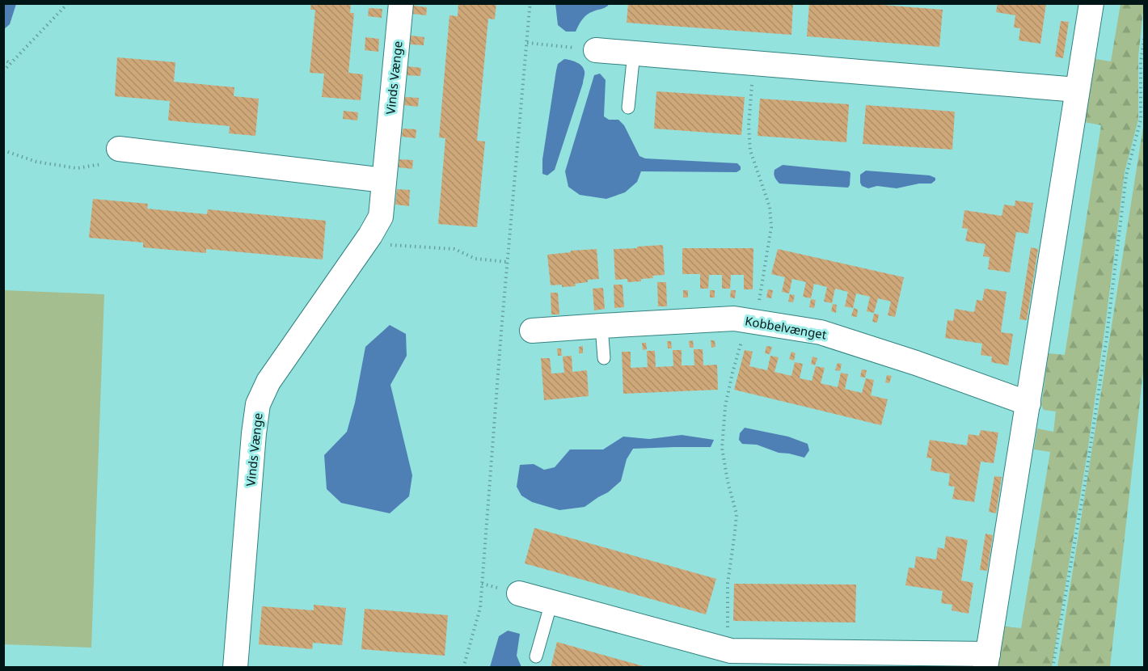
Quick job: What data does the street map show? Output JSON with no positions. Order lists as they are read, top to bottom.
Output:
{
  "streets": {
    "street": ["Vinds Vænge", "Kobbelvænget"]
  }
}
